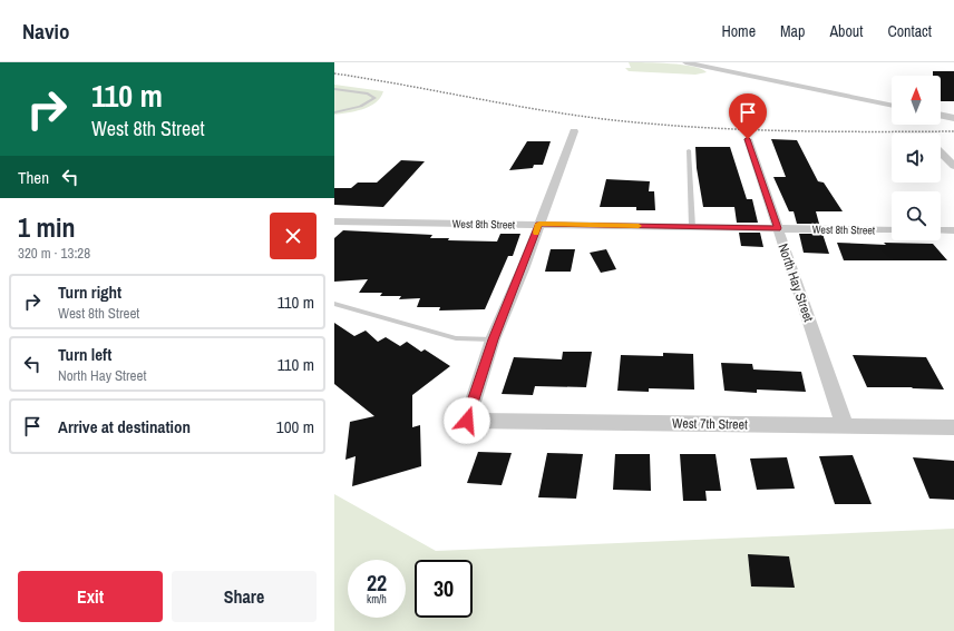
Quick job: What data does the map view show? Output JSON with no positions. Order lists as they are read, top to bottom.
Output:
{
  "streets": {
    "street": ["West 8th Street", "North Hay Street", "West 7th Street"]
  },
  "crossings": [
    ["West 8th Street", "North Hay Street"],
    ["North Hay Street", "West 7th Street"]
  ],
  "north": "top",
  "page": {
    "header": "Navio",
    "nav": [
      "Home",
      "Map",
      "About",
      "Contact"
    ],
    "turn": ["110 m", "West 8th Street"],
    "then": "Then",
    "heading": ["1 min", "320 m · 13:28"],
    "list": [
      {
        "name": "Turn right",
        "note": "West 8th Street",
        "value": "110 m"
      },
      {
        "name": "Turn left",
        "note": "North Hay Street",
        "value": "110 m"
      },
      {
        "name": "Arrive at destination",
        "value": "100 m"
      }
    ],
    "speed": "22 km/h",
    "limit": "30",
    "buttons": ["Exit", "Share"]
  }
}
